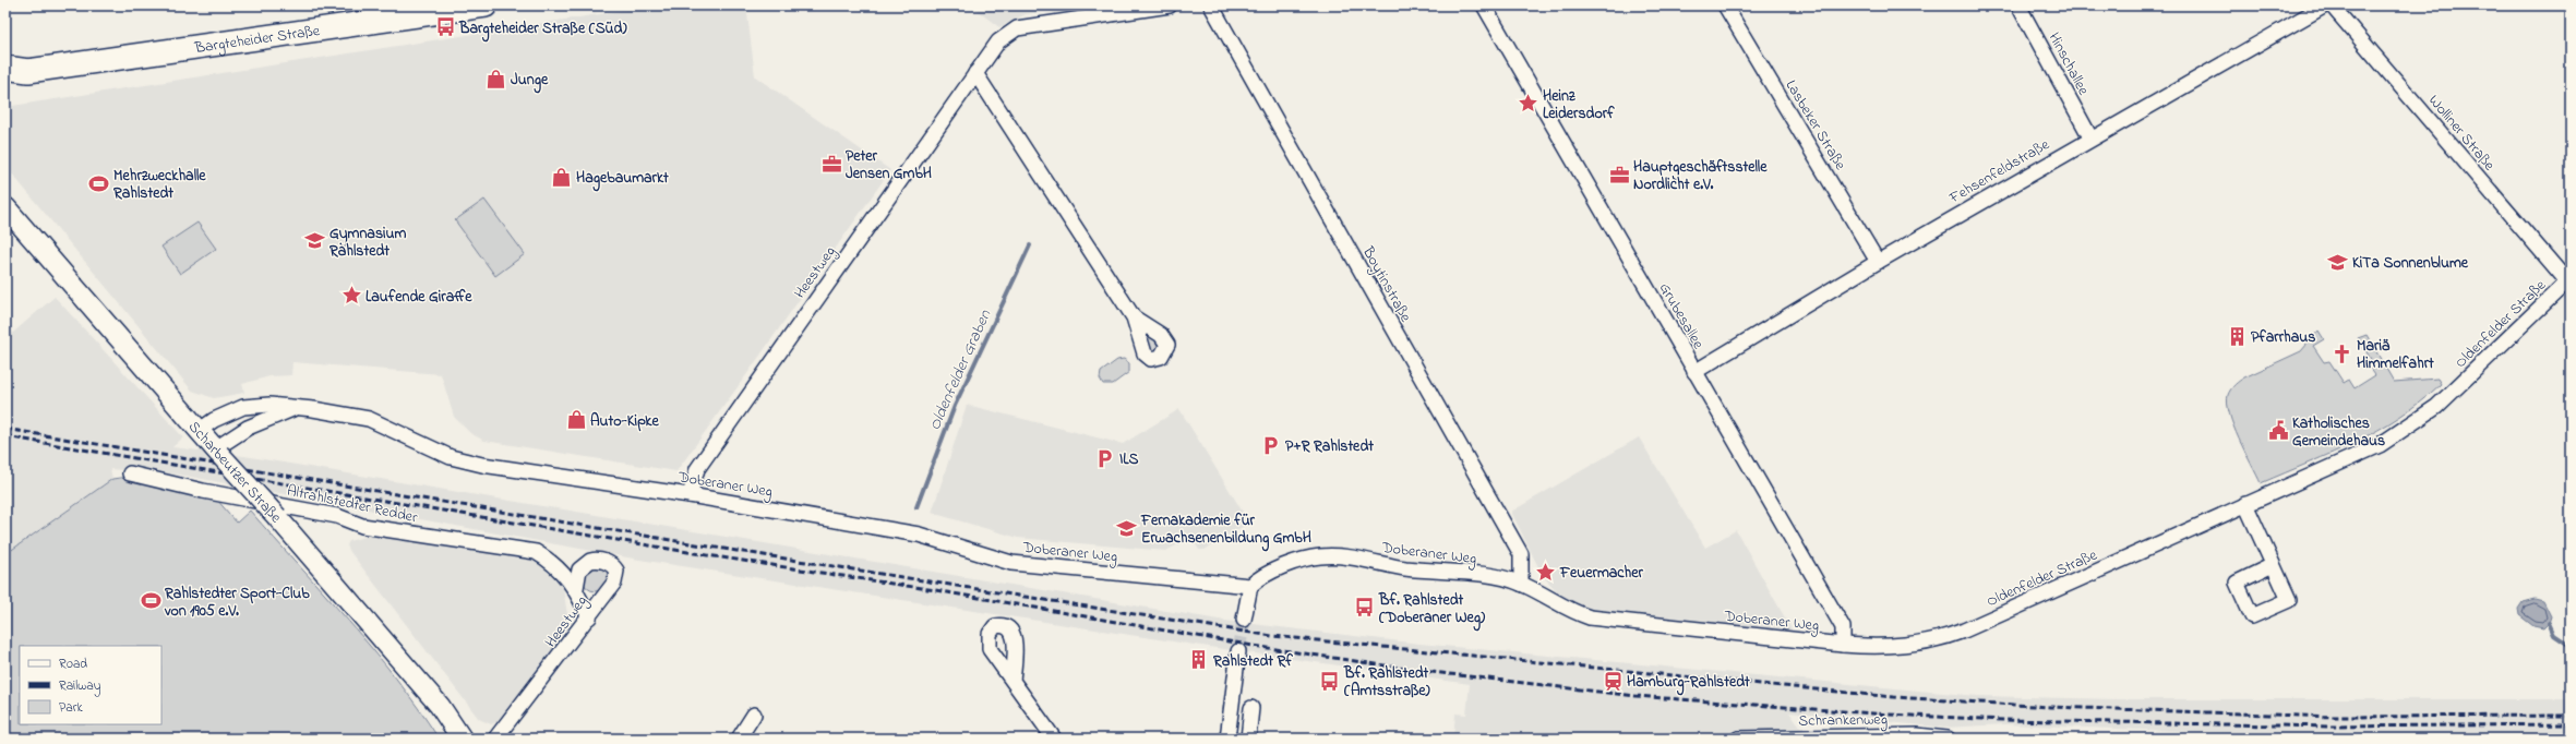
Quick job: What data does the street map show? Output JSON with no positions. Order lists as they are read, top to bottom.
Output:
{
  "streets": {
    "main road": ["Bargteheider Straße", "Scharbeutzer Straße"],
    "street": [
      "Hinschallee",
      "Lasbeker Straße",
      "Wolliner Straße",
      "Fehsenfeldstraße",
      "Heestweg",
      "Boytinstraße",
      "Grubesallee",
      "Oldenfelder Straße",
      "Doberaner Weg",
      "Altrahlstedter Redder",
      "Schrankenweg"
    ]
  },
  "crossings": [
    ["Hinschallee", "Fehsenfeldstraße"],
    ["Lasbeker Straße", "Fehsenfeldstraße"],
    ["Wolliner Straße", "Oldenfelder Straße"],
    ["Fehsenfeldstraße", "Grubesallee"],
    ["Heestweg", "Doberaner Weg"],
    ["Heestweg", "Altrahlstedter Redder"],
    ["Boytinstraße", "Doberaner Weg"],
    ["Grubesallee", "Oldenfelder Straße"],
    ["Grubesallee", "Doberaner Weg"],
    ["Oldenfelder Straße", "Doberaner Weg"],
    ["Scharbeutzer Straße", "Doberaner Weg"]
  ],
  "water": ["Oldenfelder Graben"],
  "places": {
    "bus stop": ["Bargteheider Straße (Süd)", "Bf. Rahlstedt (Doberaner Weg)", "Bf. Rahlstedt (Amtsstraße)"],
    "shop": ["Junge", "Hagebaumarkt", "Auto-Kipke"],
    "place": ["Heinz Leidersdorf", "Laufende Giraffe", "Feuermacher"],
    "office": ["Peter Jensen GmbH", "Hauptgeschäftsstelle Nordlicht e.V."],
    "sports": ["Mehrzweckhalle Rahlstedt", "Rahlstedter Sport-Club von 1905 e.V."],
    "school or university": ["Gymnasium Rahlstedt", "KiTa Sonnenblume", "Fernakademie für Erwachsenenbildung GmbH"],
    "building": ["Pfarrhaus", "Rahlstedt Rf"],
    "church": ["Mariä Himmelfahrt"],
    "public building": ["Katholisches Gemeindehaus"],
    "parking": ["P+R Rahlstedt", "ILS"],
    "station": ["Hamburg-Rahlstedt"]
  },
  "legend": ["Road", "Railway", "Park"]
}
